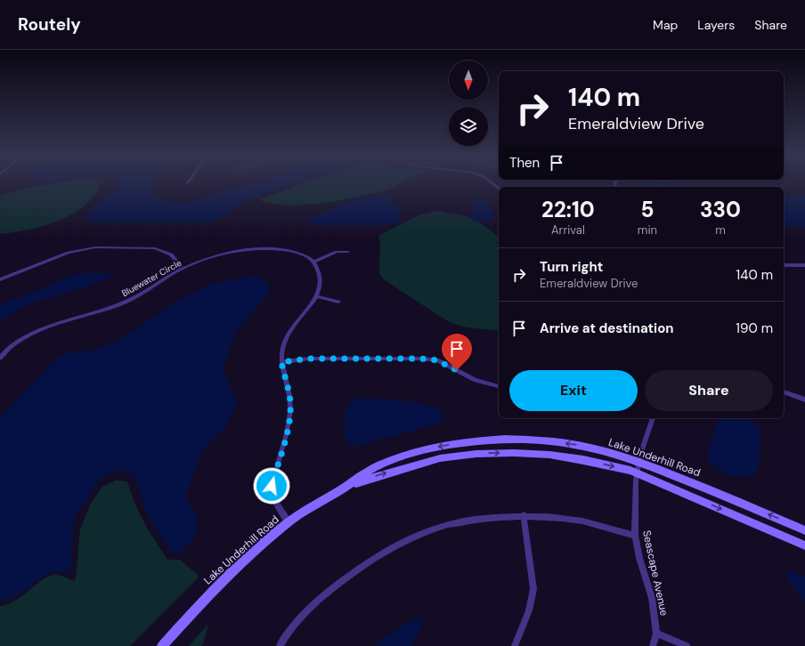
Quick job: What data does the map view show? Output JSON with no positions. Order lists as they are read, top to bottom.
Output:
{
  "streets": {
    "street": ["Bluewater Circle", "Lake Underhill Road", "Seascape Avenue"]
  },
  "crossings": [
    ["Lake Underhill Road", "Seascape Avenue"]
  ],
  "north": "bottom",
  "page": {
    "header": "Routely",
    "nav": ["Map", "Layers", "Share"],
    "turn": ["140 m", "Emeraldview Drive"],
    "then": "Then",
    "eta": [
      "22:10",
      "Arrival",
      "5",
      "min",
      "330",
      "m"
    ],
    "list": [
      {
        "name": "Turn right",
        "note": "Emeraldview Drive",
        "value": "140 m"
      },
      {
        "name": "Arrive at destination",
        "value": "190 m"
      }
    ],
    "buttons": ["Exit", "Share"]
  }
}
